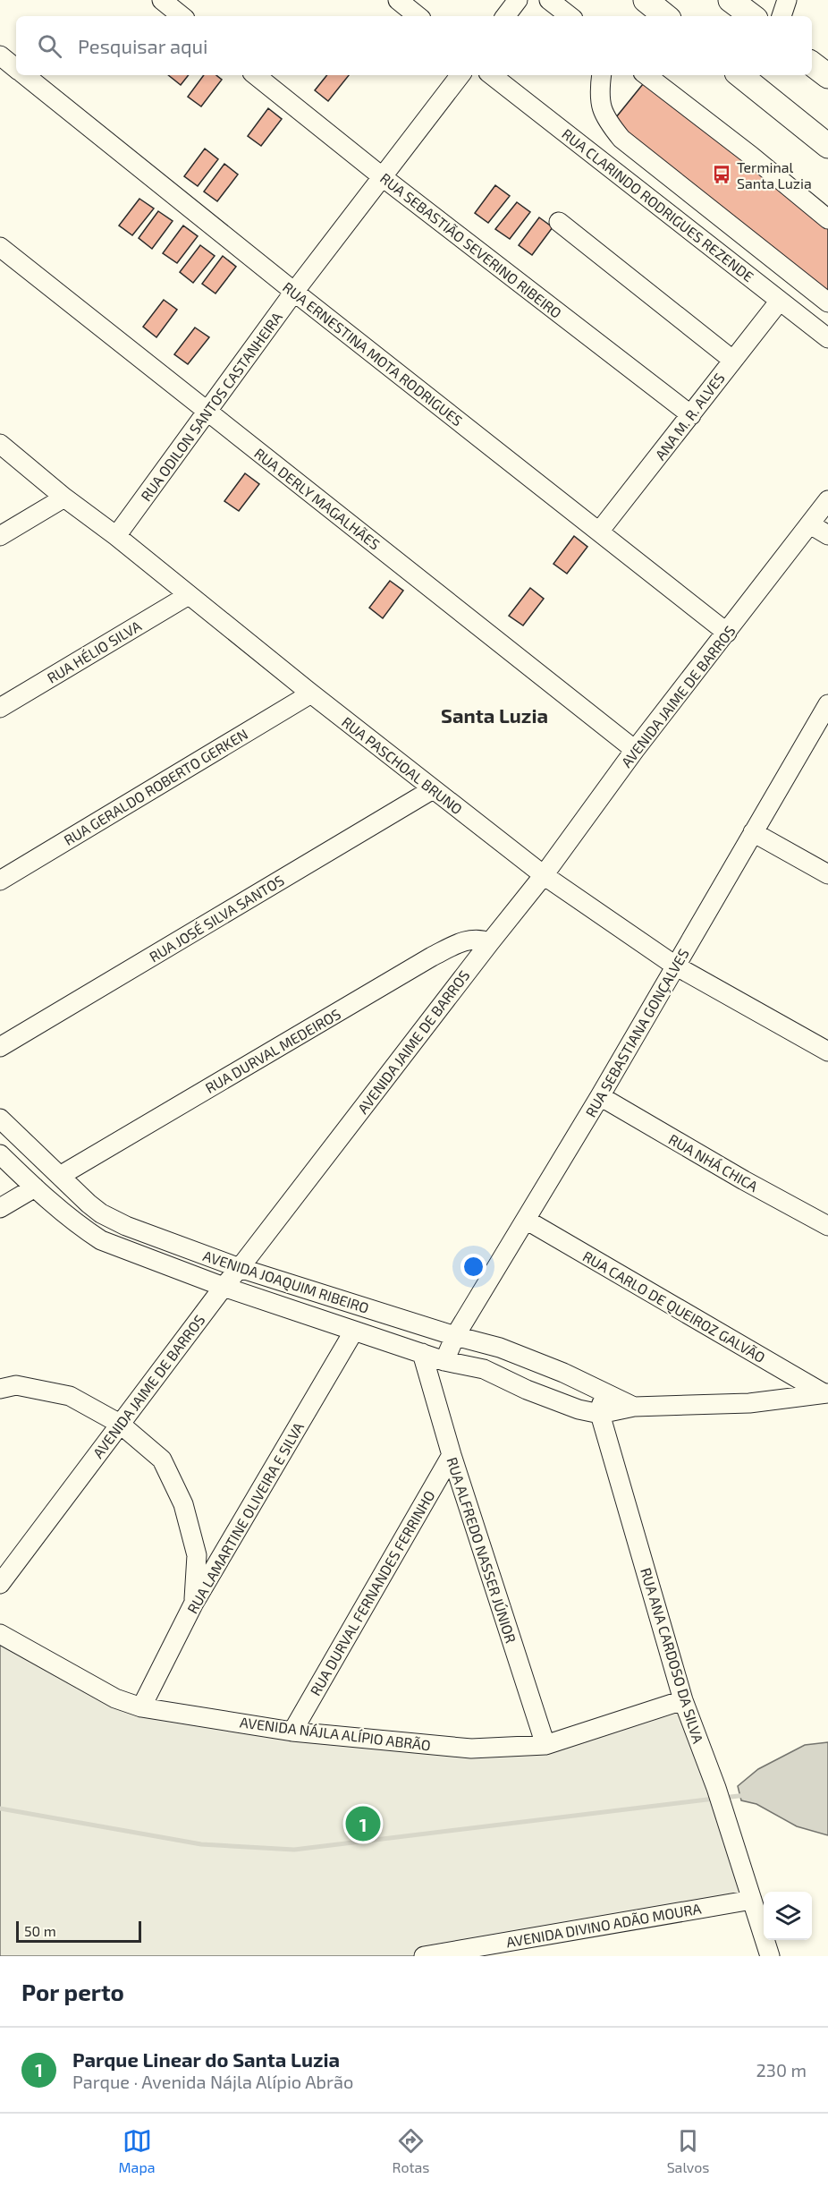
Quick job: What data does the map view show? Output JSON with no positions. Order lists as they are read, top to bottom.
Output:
{
  "streets": {
    "street": [
      "RUA CLARINDO RODRIGUES REZENDE",
      "RUA SEBASTIÃO SEVERINO RIBEIRO",
      "RUA ERNESTINA MOTA RODRIGUES",
      "RUA ODILON SANTOS CASTANHEIRA",
      "ANA M. R. ALVES",
      "RUA DERLY MAGALHÃES",
      "RUA HÉLIO SILVA",
      "AVENIDA JAIME DE BARROS",
      "RUA PASCHOAL BRUNO",
      "RUA GERALDO ROBERTO GERKEN",
      "RUA JOSÉ SILVA SANTOS",
      "RUA SEBASTIANA GONÇALVES",
      "RUA DURVAL MEDEIROS",
      "RUA NHÁ CHICA",
      "AVENIDA JOAQUIM RIBEIRO",
      "RUA CARLO DE QUEIROZ GALVÃO",
      "RUA LAMARTINE OLIVEIRA E SILVA",
      "RUA ALFREDO NASSER JÚNIOR",
      "RUA DURVAL FERNANDES FERRINHO",
      "RUA ANA CARDOSO DA SILVA",
      "AVENIDA NÁJLA ALÍPIO ABRÃO",
      "AVENIDA DIVINO ADÃO MOURA"
    ]
  },
  "crossings": [
    ["RUA CLARINDO RODRIGUES REZENDE", "ANA M. R. ALVES"],
    ["RUA SEBASTIÃO SEVERINO RIBEIRO", "RUA ODILON SANTOS CASTANHEIRA"],
    ["RUA SEBASTIÃO SEVERINO RIBEIRO", "ANA M. R. ALVES"],
    ["RUA ERNESTINA MOTA RODRIGUES", "RUA ODILON SANTOS CASTANHEIRA"],
    ["RUA ERNESTINA MOTA RODRIGUES", "ANA M. R. ALVES"],
    ["RUA ERNESTINA MOTA RODRIGUES", "AVENIDA JAIME DE BARROS"],
    ["RUA ODILON SANTOS CASTANHEIRA", "RUA DERLY MAGALHÃES"],
    ["RUA ODILON SANTOS CASTANHEIRA", "RUA PASCHOAL BRUNO"],
    ["RUA DERLY MAGALHÃES", "AVENIDA JAIME DE BARROS"],
    ["RUA HÉLIO SILVA", "RUA PASCHOAL BRUNO"],
    ["AVENIDA JAIME DE BARROS", "RUA PASCHOAL BRUNO"],
    ["AVENIDA JAIME DE BARROS", "RUA DURVAL MEDEIROS"],
    ["AVENIDA JAIME DE BARROS", "AVENIDA JOAQUIM RIBEIRO"],
    ["RUA PASCHOAL BRUNO", "RUA GERALDO ROBERTO GERKEN"],
    ["RUA PASCHOAL BRUNO", "RUA JOSÉ SILVA SANTOS"],
    ["RUA PASCHOAL BRUNO", "RUA SEBASTIANA GONÇALVES"],
    ["RUA SEBASTIANA GONÇALVES", "RUA NHÁ CHICA"],
    ["RUA SEBASTIANA GONÇALVES", "AVENIDA JOAQUIM RIBEIRO"],
    ["RUA SEBASTIANA GONÇALVES", "RUA CARLO DE QUEIROZ GALVÃO"],
    ["RUA DURVAL MEDEIROS", "AVENIDA JOAQUIM RIBEIRO"],
    ["AVENIDA JOAQUIM RIBEIRO", "RUA LAMARTINE OLIVEIRA E SILVA"],
    ["AVENIDA JOAQUIM RIBEIRO", "RUA ALFREDO NASSER JÚNIOR"],
    ["AVENIDA JOAQUIM RIBEIRO", "RUA ANA CARDOSO DA SILVA"],
    ["RUA LAMARTINE OLIVEIRA E SILVA", "AVENIDA NÁJLA ALÍPIO ABRÃO"],
    ["RUA ALFREDO NASSER JÚNIOR", "RUA DURVAL FERNANDES FERRINHO"],
    ["RUA ALFREDO NASSER JÚNIOR", "AVENIDA NÁJLA ALÍPIO ABRÃO"],
    ["RUA DURVAL FERNANDES FERRINHO", "AVENIDA NÁJLA ALÍPIO ABRÃO"],
    ["RUA ANA CARDOSO DA SILVA", "AVENIDA NÁJLA ALÍPIO ABRÃO"],
    ["RUA ANA CARDOSO DA SILVA", "AVENIDA DIVINO ADÃO MOURA"]
  ],
  "districts": ["Santa Luzia"],
  "places": {
    "bus stop": ["Terminal Santa Luzia"]
  },
  "scale_bar": "50 m",
  "page": {
    "search": "Pesquisar aqui",
    "pins": "1",
    "scale": "50 m",
    "heading": "Por perto",
    "list": [
      {
        "mark": "1",
        "name": "Parque Linear do Santa Luzia",
        "note": "Parque · Avenida Nájla Alípio Abrão",
        "value": "230 m"
      }
    ],
    "nav": ["Mapa", "Rotas", "Salvos"]
  }
}
